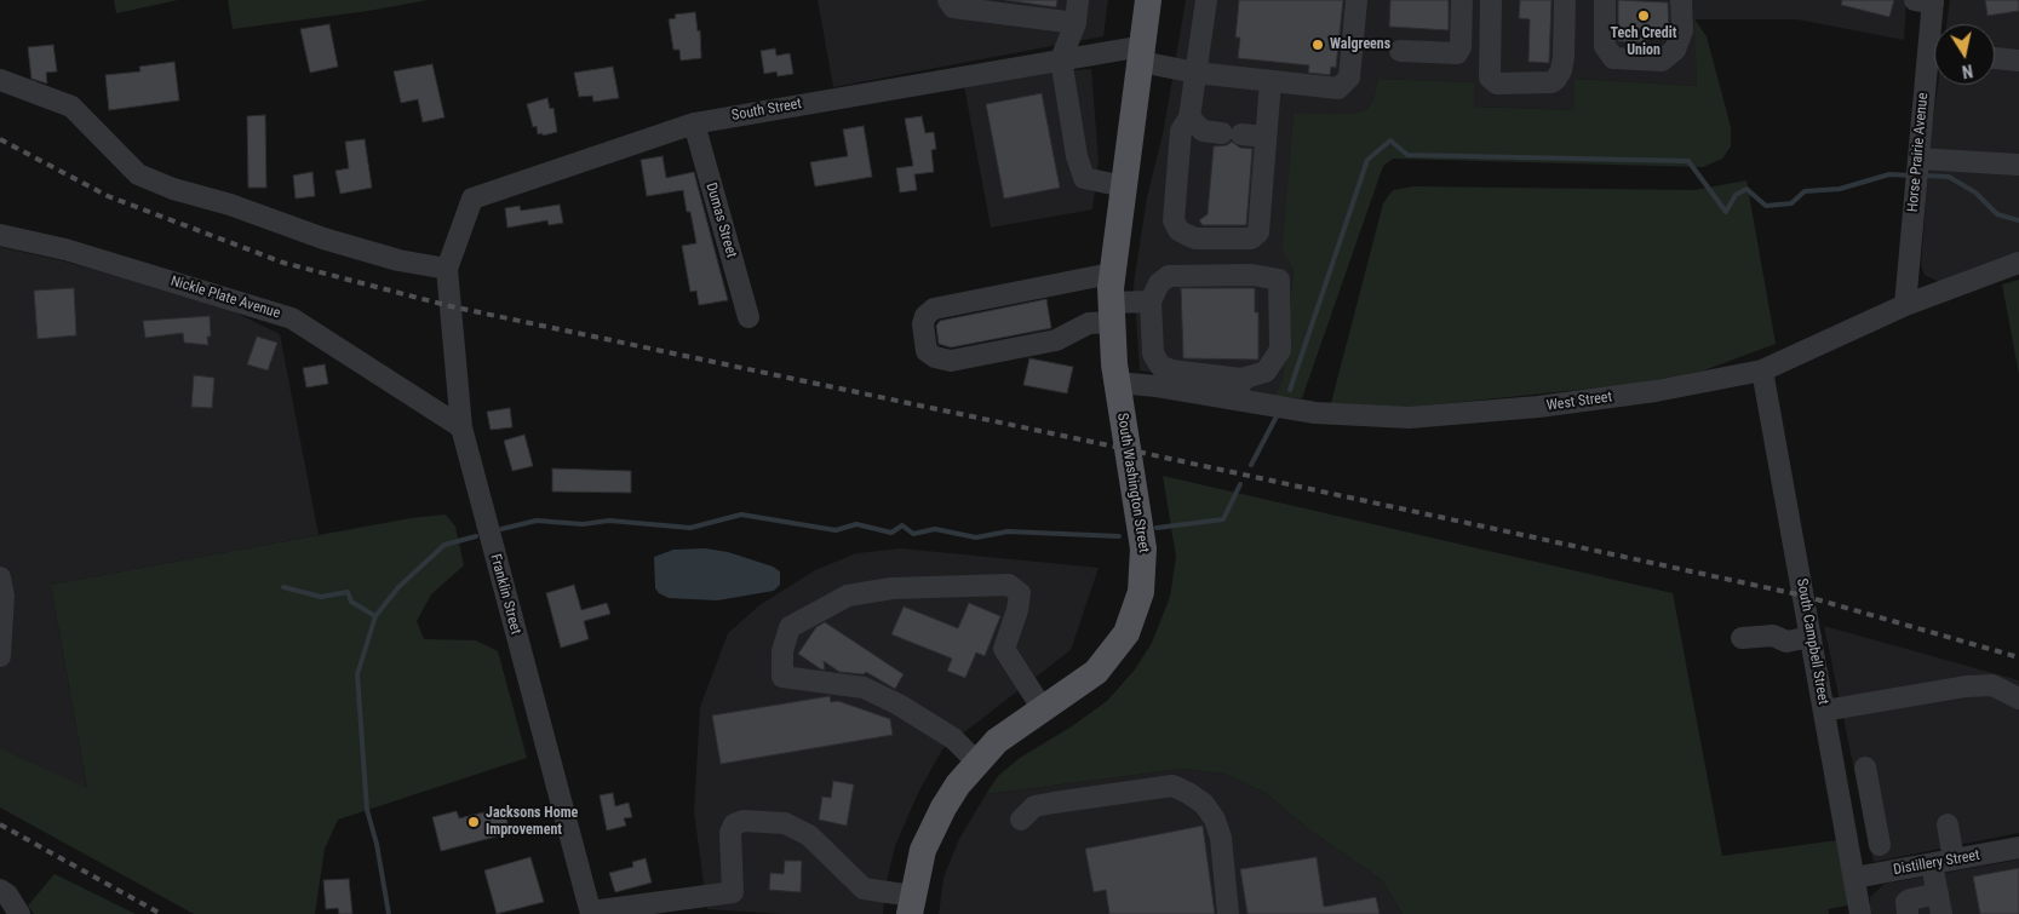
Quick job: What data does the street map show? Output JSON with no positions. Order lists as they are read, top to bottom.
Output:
{
  "streets": {
    "main road": ["South Washington Street"],
    "street": [
      "South Street",
      "Horse Prairie Avenue",
      "Dumas Street",
      "Nickle Plate Avenue",
      "West Street",
      "Franklin Street",
      "South Campbell Street",
      "Distillery Street"
    ]
  },
  "crossings": [
    ["South Street", "Dumas Street"],
    ["South Street", "South Washington Street"],
    ["South Street", "Franklin Street"],
    ["Horse Prairie Avenue", "West Street"],
    ["Nickle Plate Avenue", "Franklin Street"],
    ["West Street", "South Washington Street"],
    ["West Street", "South Campbell Street"],
    ["South Campbell Street", "Distillery Street"]
  ],
  "places": ["Tech Credit Union", "Walgreens", "Jacksons Home Improvement"],
  "north": "bottom"
}
